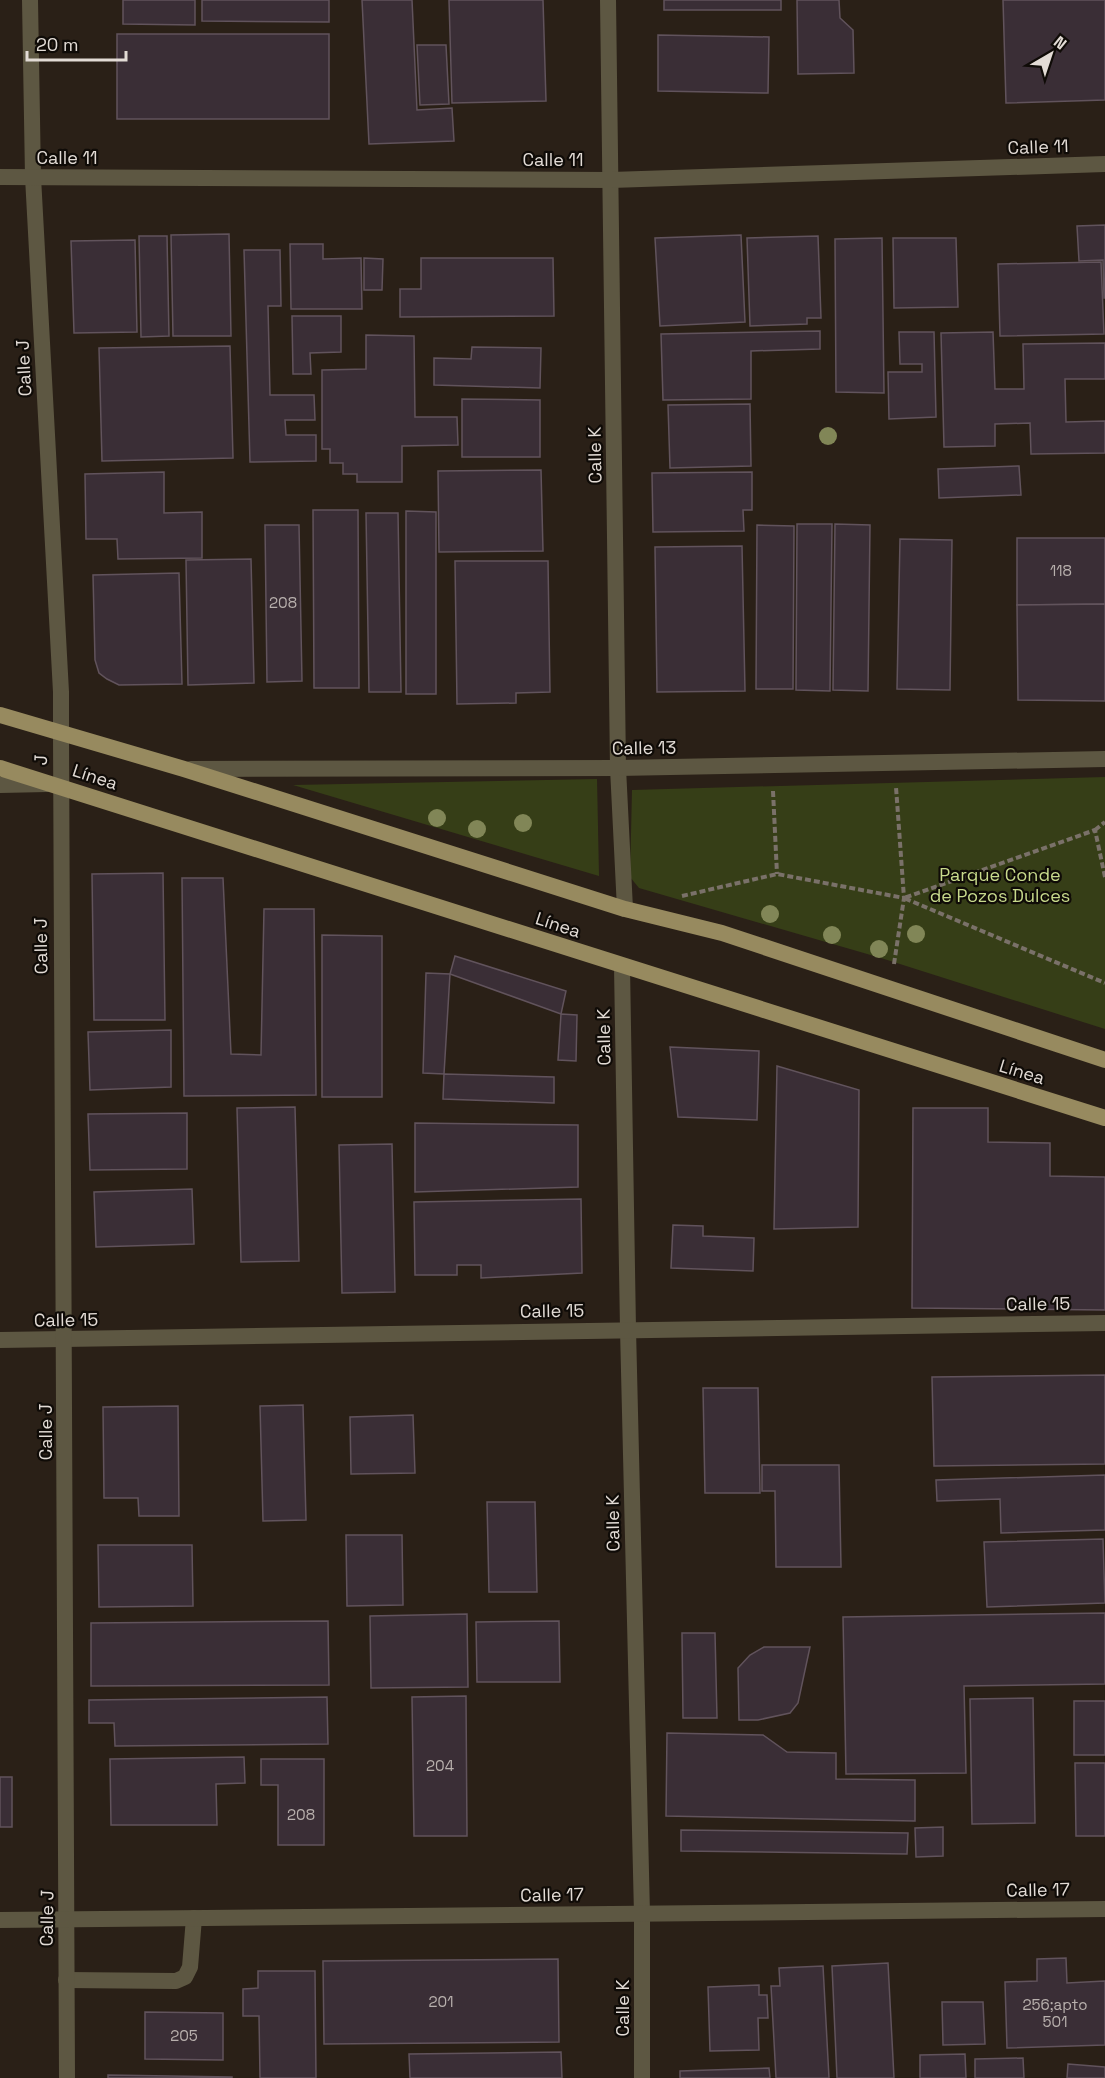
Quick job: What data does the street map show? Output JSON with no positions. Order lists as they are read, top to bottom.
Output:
{
  "streets": {
    "main road": ["Línea"],
    "street": [
      "Calle 11",
      "Calle J",
      "Calle K",
      "Calle 13",
      "J",
      "Calle 15",
      "Calle 17"
    ]
  },
  "crossings": [
    ["Calle 11", "Calle J"],
    ["Calle 11", "Calle K"],
    ["Calle J", "J"],
    ["Calle J", "Línea"],
    ["Calle J", "Calle 15"],
    ["Calle J", "Calle 17"],
    ["Calle K", "Calle 13"],
    ["Calle K", "Línea"],
    ["Calle K", "Calle 15"],
    ["Calle K", "Calle 17"],
    ["Calle 13", "Línea"],
    ["J", "Línea"]
  ],
  "parks": ["Parque Conde de Pozos Dulces"],
  "house_numbers": [
    "118",
    "208",
    "204",
    "208",
    "201",
    "256;apto 501",
    "205"
  ],
  "scale_bar": "20 m",
  "north": "top right"
}
